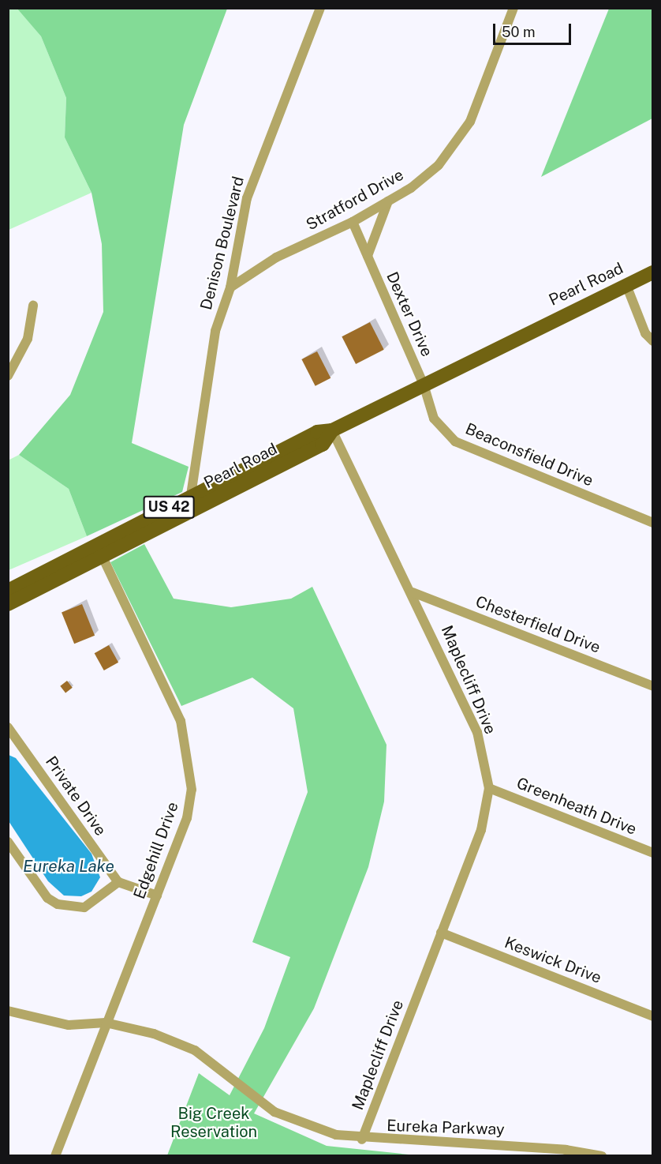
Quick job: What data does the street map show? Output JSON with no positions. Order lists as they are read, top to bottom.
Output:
{
  "streets": {
    "main road": ["Pearl Road", "US 42"],
    "street": [
      "Stratford Drive",
      "Denison Boulevard",
      "Dexter Drive",
      "Beaconsfield Drive",
      "Chesterfield Drive",
      "Maplecliff Drive",
      "Private Drive",
      "Greenheath Drive",
      "Edgehill Drive",
      "Keswick Drive",
      "Eureka Parkway"
    ]
  },
  "crossings": [
    ["Stratford Drive", "Denison Boulevard"],
    ["Stratford Drive", "Dexter Drive"],
    ["Denison Boulevard", "Pearl Road"],
    ["Pearl Road", "Dexter Drive"],
    ["Pearl Road", "Beaconsfield Drive"],
    ["Pearl Road", "Maplecliff Drive"],
    ["Pearl Road", "Edgehill Drive"],
    ["Dexter Drive", "Beaconsfield Drive"],
    ["Chesterfield Drive", "Maplecliff Drive"],
    ["Maplecliff Drive", "Greenheath Drive"],
    ["Maplecliff Drive", "Keswick Drive"],
    ["Maplecliff Drive", "Eureka Parkway"],
    ["Edgehill Drive", "Eureka Parkway"]
  ],
  "water": ["Eureka Lake"],
  "parks": ["Big Creek Reservation"],
  "scale_bar": "50 m"
}
